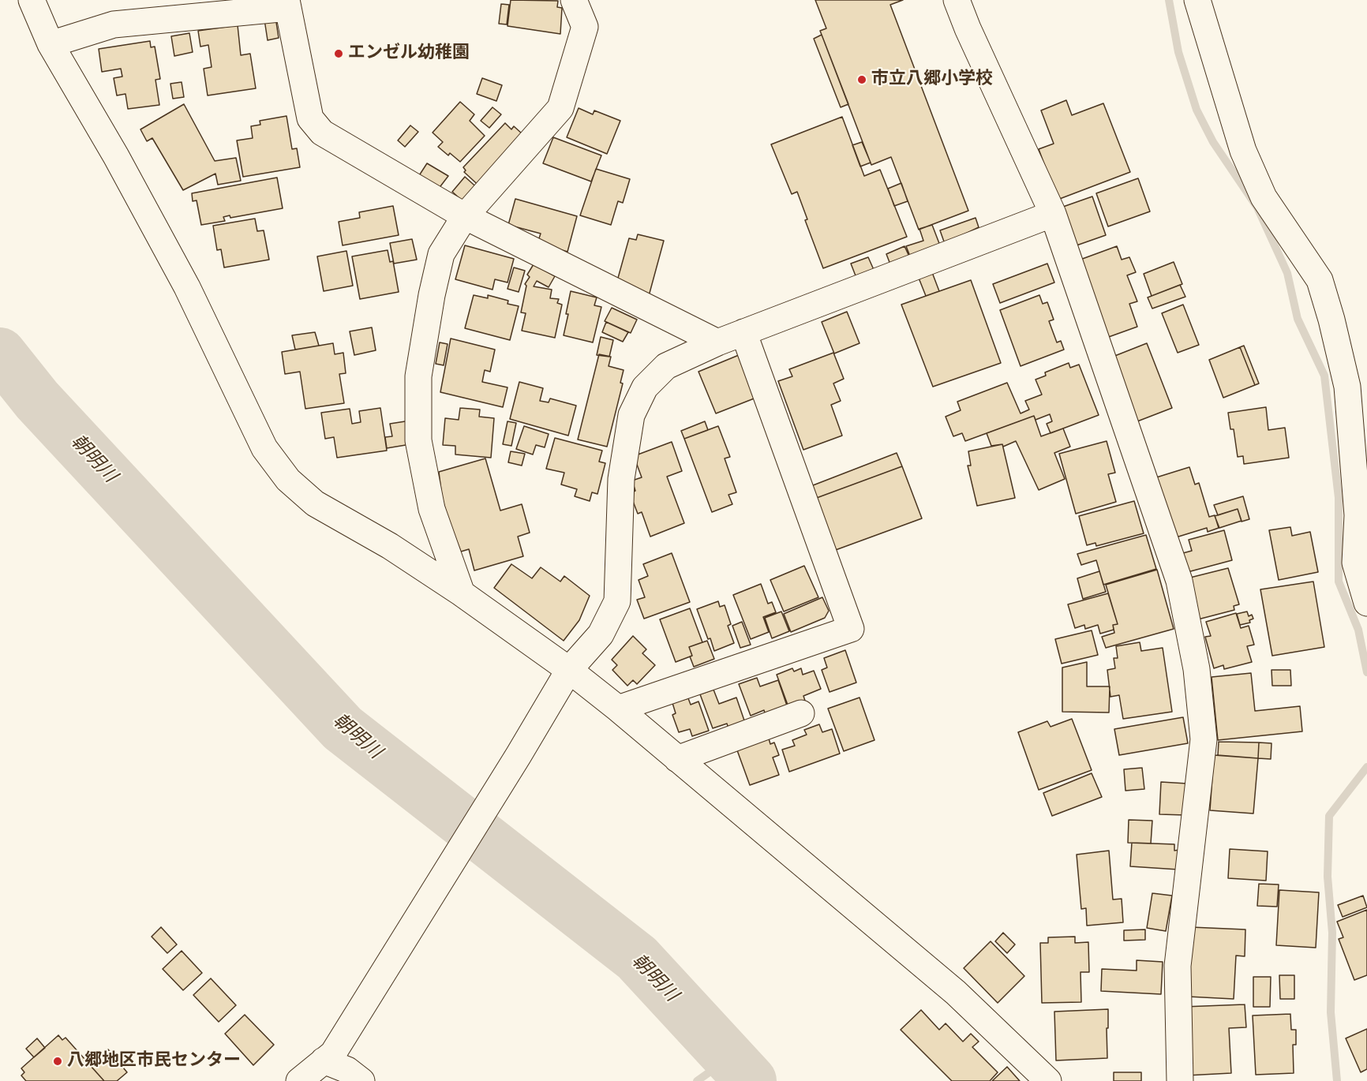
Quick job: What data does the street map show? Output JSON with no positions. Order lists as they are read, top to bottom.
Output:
{
  "water": ["朝明川"],
  "places": ["エンゼル幼稚園", "市立八郷小学校", "八郷地区市民センター"]
}
